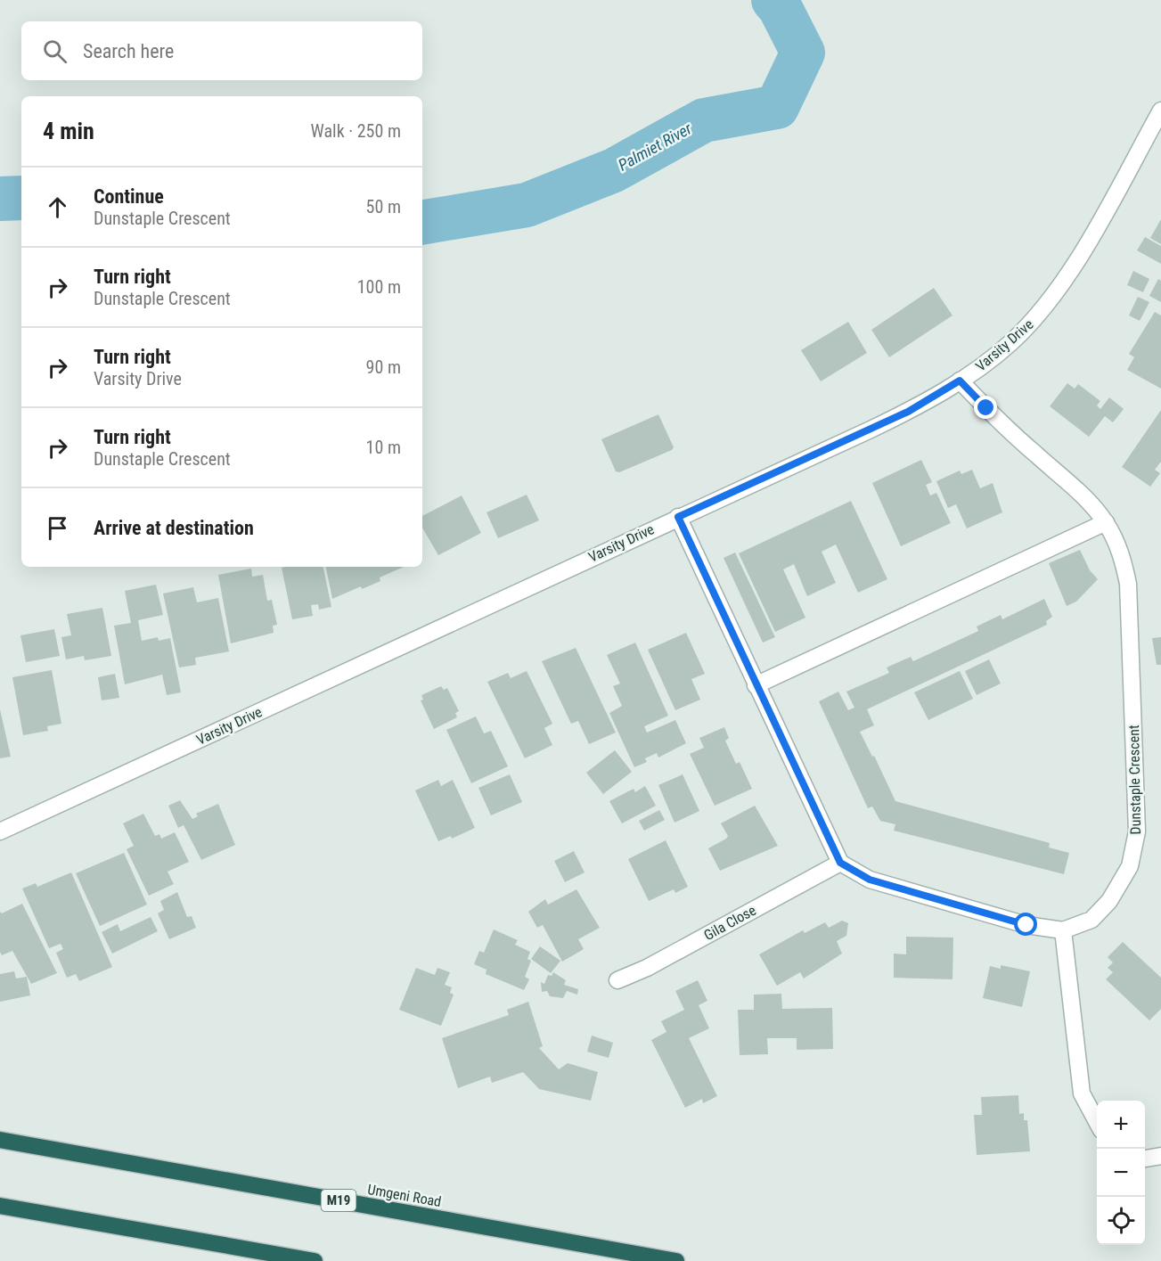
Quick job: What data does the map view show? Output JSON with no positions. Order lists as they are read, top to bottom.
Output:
{
  "streets": {
    "highway": ["Umgeni Road", "M19"],
    "street": ["Varsity Drive", "Dunstaple Crescent", "Gila Close"]
  },
  "crossings": [
    ["Varsity Drive", "Dunstaple Crescent"],
    ["Dunstaple Crescent", "Gila Close"]
  ],
  "water": ["Palmiet River"],
  "page": {
    "search": "Search here",
    "heading": ["4 min", "Walk · 250 m"],
    "list": [
      ["Continue", "Dunstaple Crescent", "50 m"],
      ["Turn right", "Dunstaple Crescent", "100 m"],
      ["Turn right", "Varsity Drive", "90 m"],
      ["Turn right", "Dunstaple Crescent", "10 m"],
      "Arrive at destination"
    ],
    "map_buttons": ["+", "−"]
  }
}
